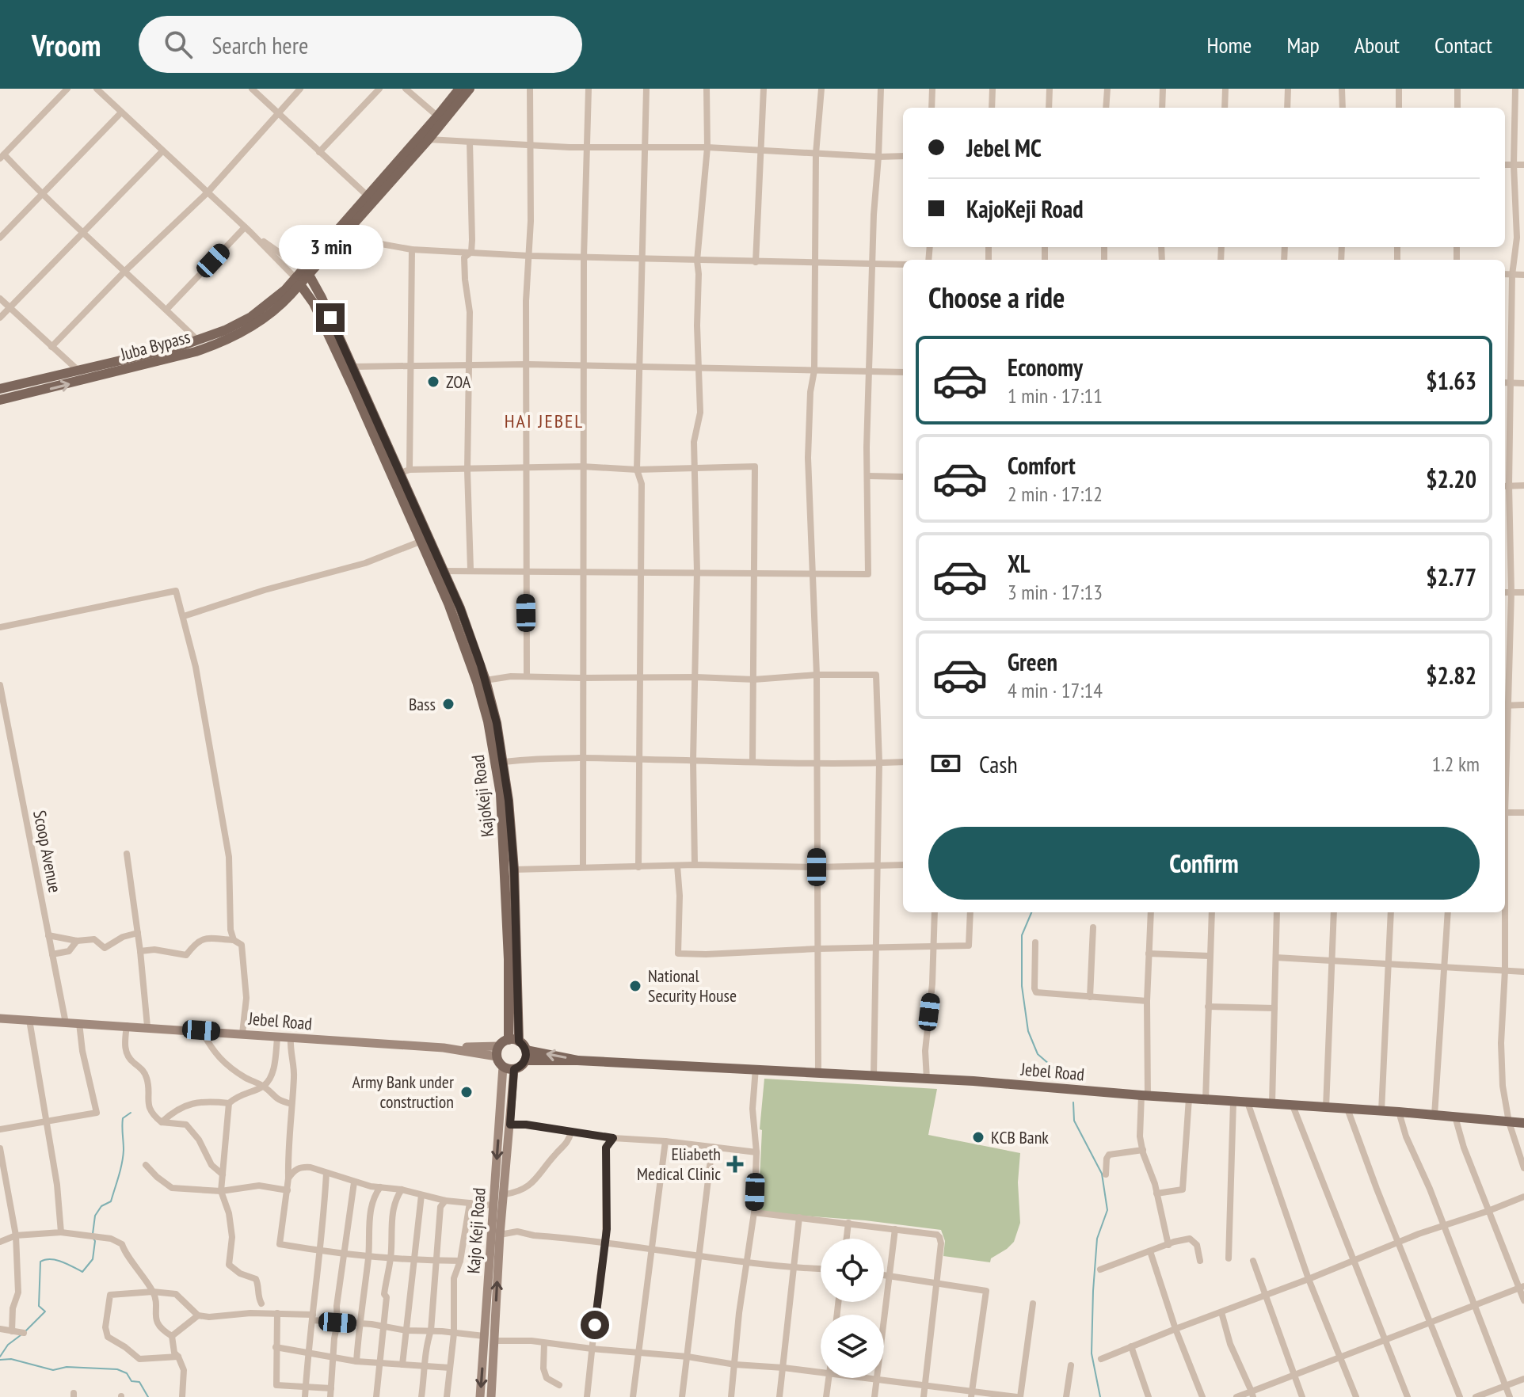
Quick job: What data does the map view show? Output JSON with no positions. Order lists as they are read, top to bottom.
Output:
{
  "streets": {
    "main road": [
      "Juba Bypass",
      "KajoKeji Road",
      "Jebel Road",
      "Kajo Keji Road"
    ],
    "street": ["Scoop Avenue"]
  },
  "crossings": [
    ["Juba Bypass", "KajoKeji Road"],
    ["Scoop Avenue", "Jebel Road"]
  ],
  "districts": ["HAI JEBEL"],
  "places": {
    "other": [
      "ZOA",
      "Bass",
      "National Security House",
      "Army Bank under construction",
      "KCB Bank"
    ],
    "health": ["Eliabeth Medical Clinic"]
  },
  "page": {
    "header": "Vroom",
    "search": "Search here",
    "nav": [
      "Home",
      "Map",
      "About",
      "Contact"
    ],
    "banner": ["Jebel MC", "KajoKeji Road"],
    "bubble": "3 min",
    "heading": "Choose a ride",
    "list": [
      {
        "name": "Economy",
        "note": "1 min · 17:11",
        "value": "$1.63"
      },
      {
        "name": "Comfort",
        "note": "2 min · 17:12",
        "value": "$2.20"
      },
      {
        "name": "XL",
        "note": "3 min · 17:13",
        "value": "$2.77"
      },
      {
        "name": "Green",
        "note": "4 min · 17:14",
        "value": "$2.82"
      }
    ],
    "pay": ["Cash", "1.2 km"],
    "buttons": "Confirm"
  }
}
